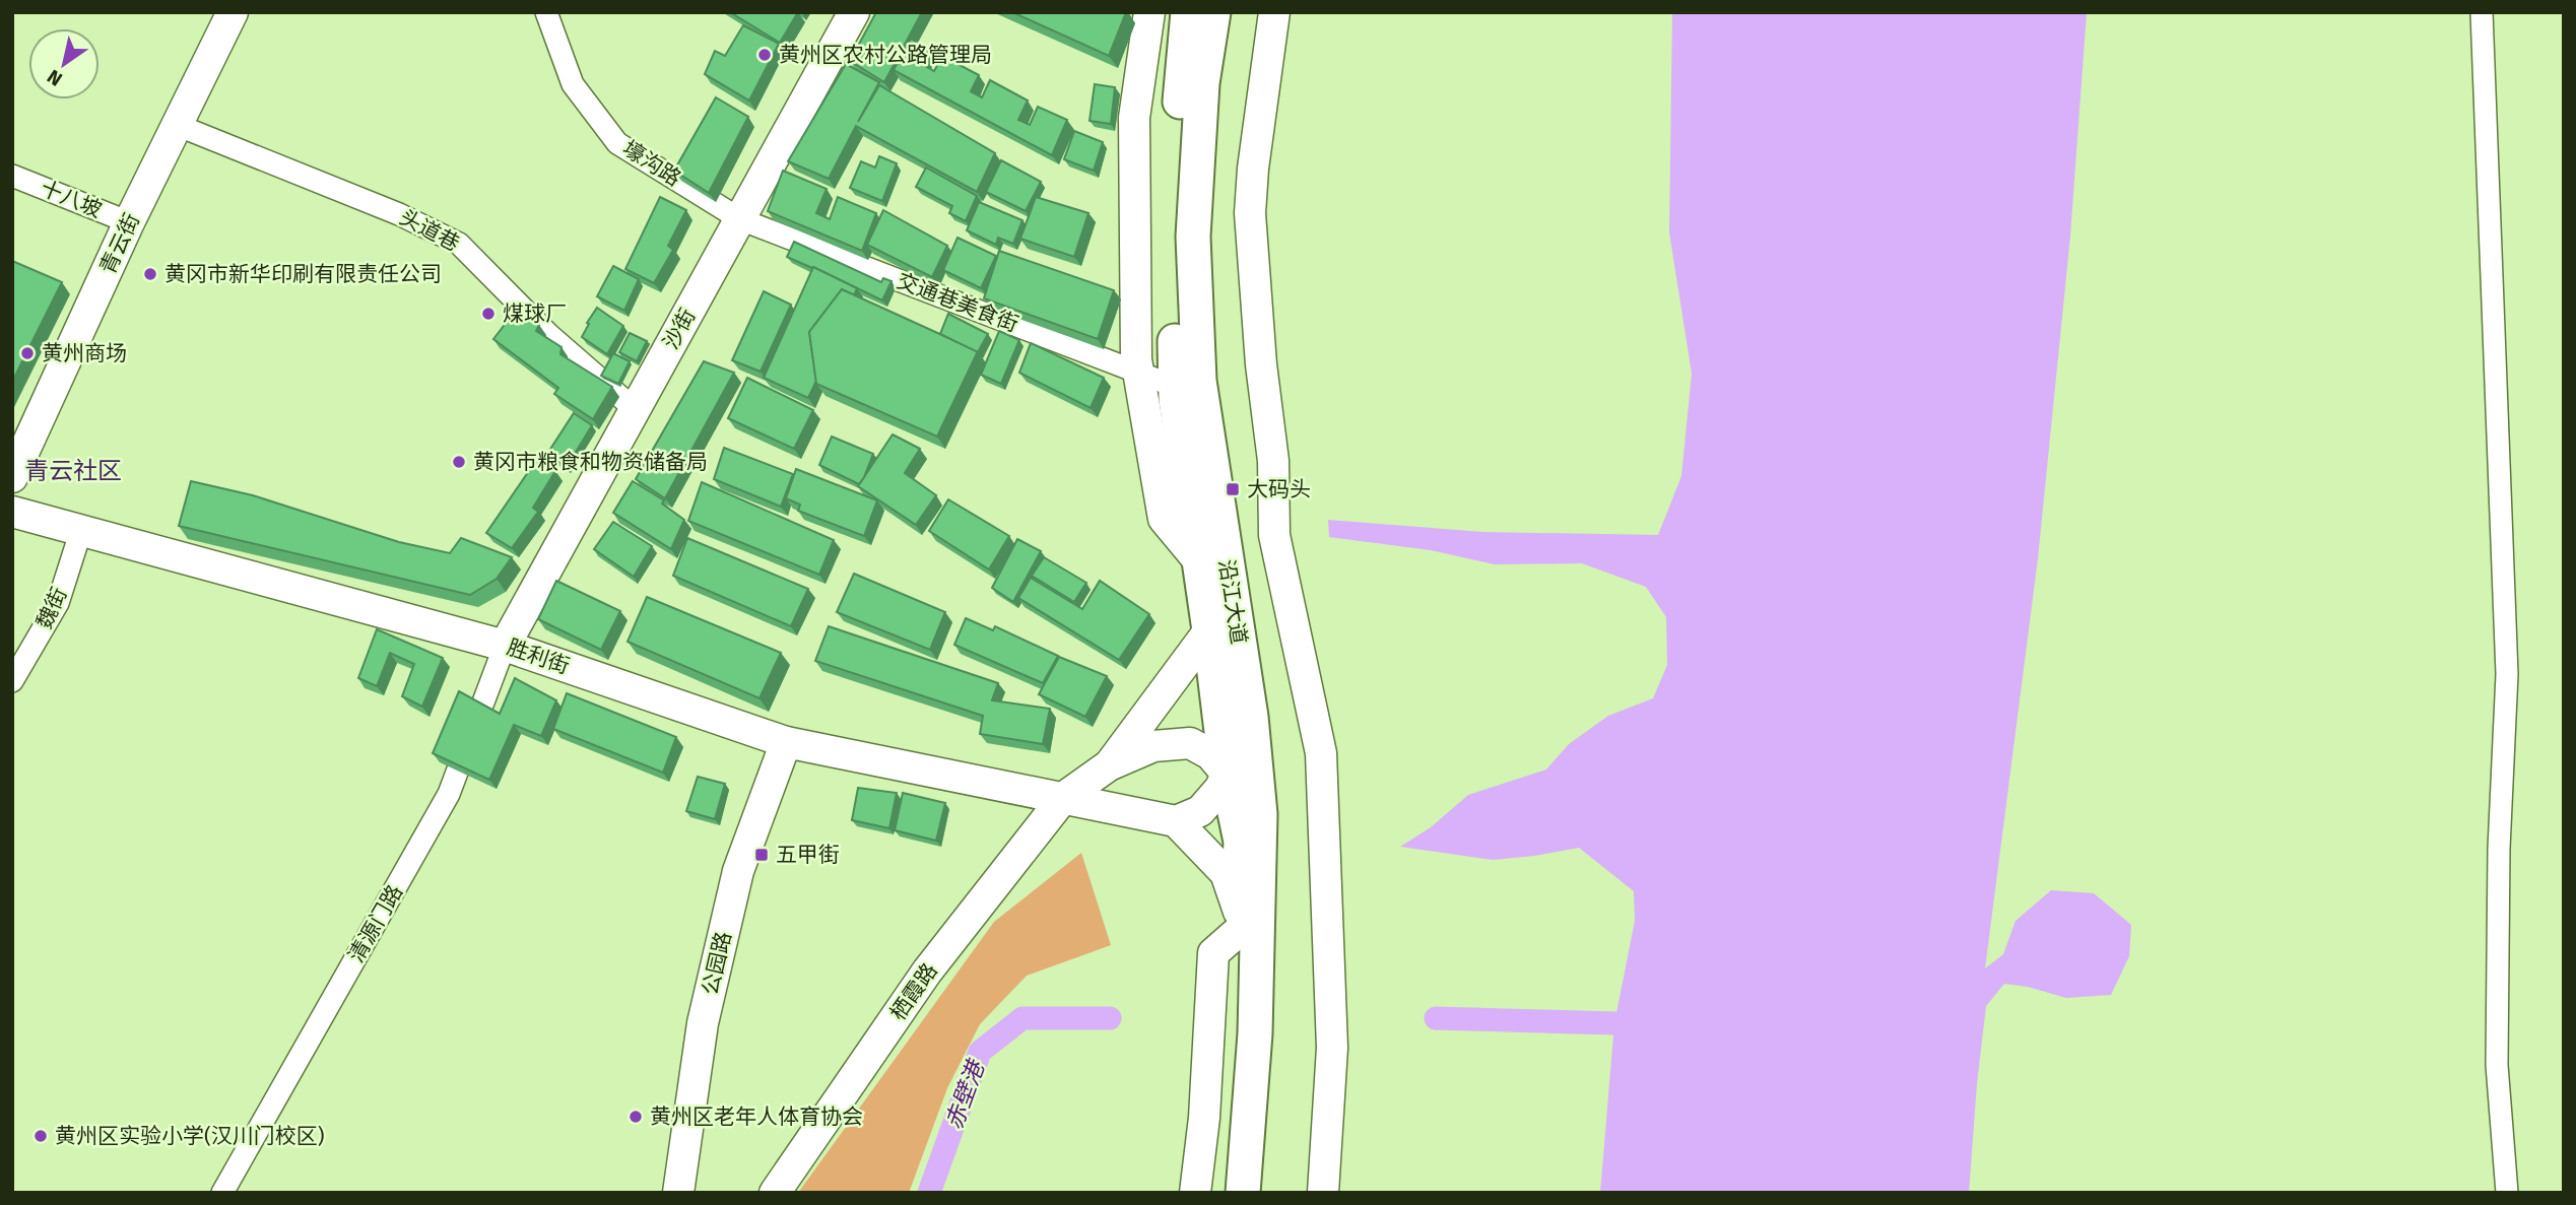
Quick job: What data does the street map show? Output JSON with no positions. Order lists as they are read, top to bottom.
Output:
{
  "streets": {
    "main road": ["沿江大道"],
    "street": [
      "壕沟路",
      "十八坡",
      "头道巷",
      "青云街",
      "交通巷美食街",
      "沙街",
      "魏街",
      "胜利街",
      "清源门路",
      "公园路",
      "栖霞路"
    ]
  },
  "crossings": [
    ["壕沟路", "交通巷美食街"],
    ["壕沟路", "沙街"],
    ["十八坡", "青云街"],
    ["头道巷", "青云街"],
    ["头道巷", "沙街"],
    ["交通巷美食街", "沙街"],
    ["交通巷美食街", "沿江大道"],
    ["沙街", "胜利街"],
    ["沙街", "清源门路"],
    ["魏街", "胜利街"],
    ["胜利街", "清源门路"],
    ["胜利街", "公园路"],
    ["胜利街", "栖霞路"]
  ],
  "districts": ["青云社区"],
  "water": ["赤壁港"],
  "places": {
    "other": [
      "黄州区农村公路管理局",
      "黄冈市新华印刷有限责任公司",
      "煤球厂",
      "黄州商场",
      "黄冈市粮食和物资储备局",
      "黄州区老年人体育协会",
      "黄州区实验小学(汉川门校区)"
    ],
    "transit": ["大码头", "五甲街"]
  },
  "north": "bottom left"
}
